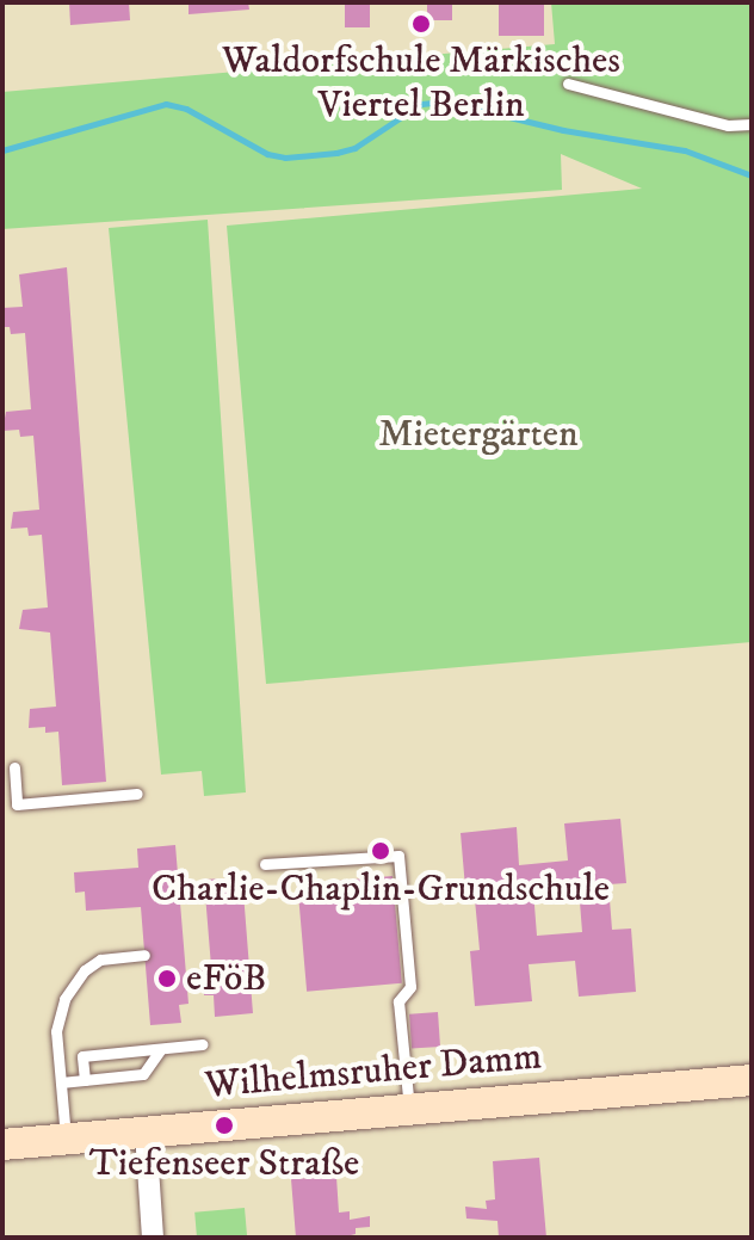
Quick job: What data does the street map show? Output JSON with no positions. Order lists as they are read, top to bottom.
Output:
{
  "streets": {
    "main road": ["Wilhelmsruher Damm"]
  },
  "parks": ["Mietergärten"],
  "places": [
    "Waldorfschule Märkisches Viertel Berlin",
    "Charlie-Chaplin-Grundschule",
    "eFöB",
    "Tiefenseer Straße"
  ]
}
